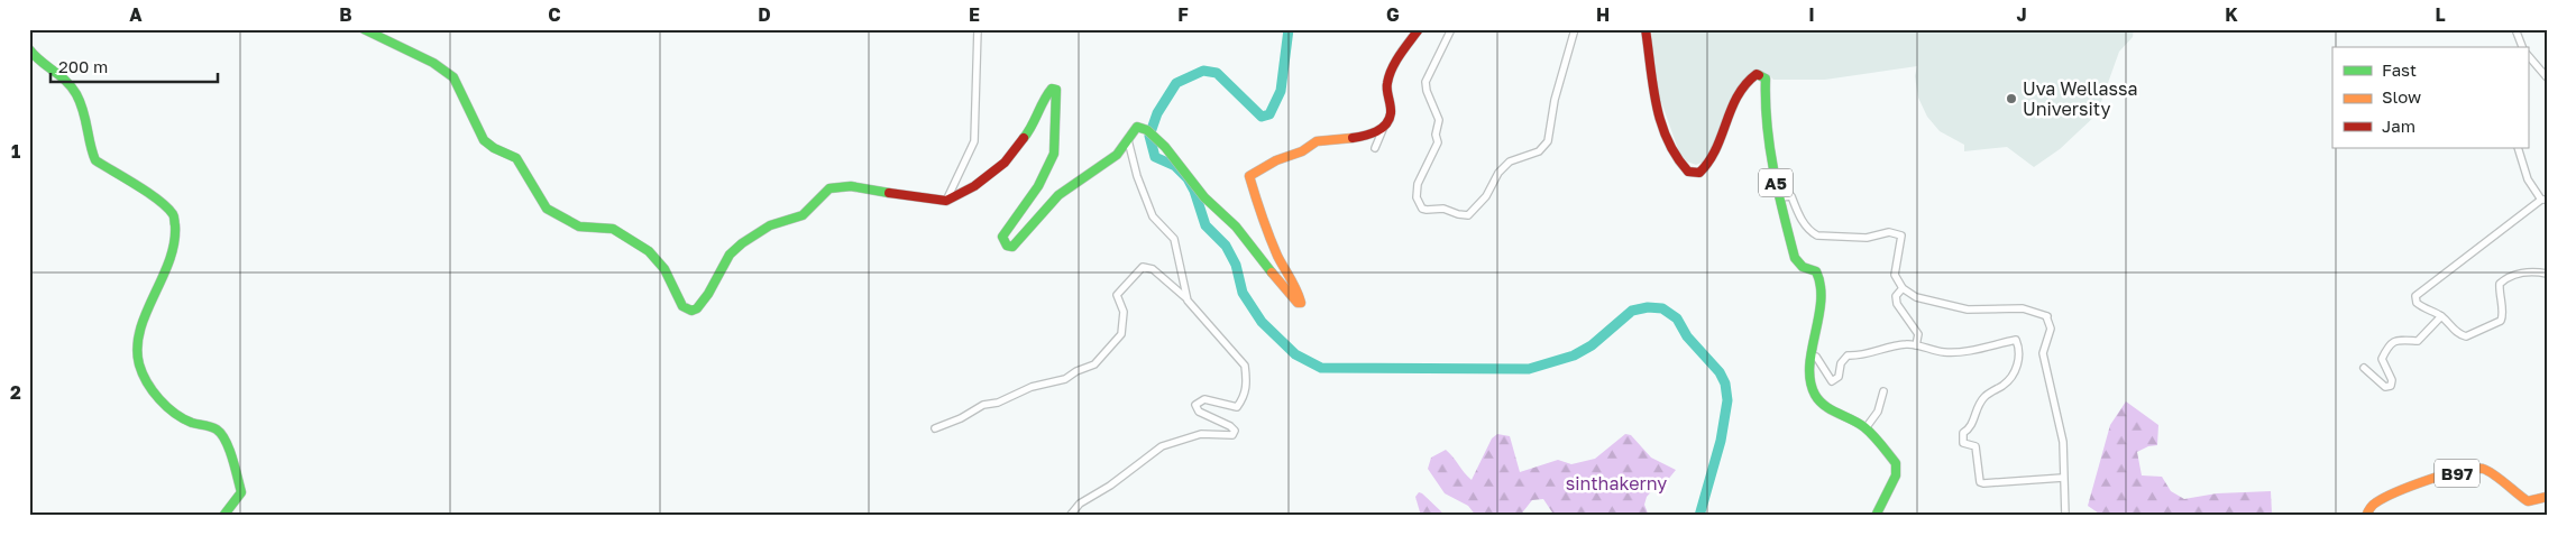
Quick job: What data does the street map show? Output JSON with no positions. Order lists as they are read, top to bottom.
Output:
{
  "streets": {
    "main road": ["A5", "B97"]
  },
  "parks": ["sinthakerny"],
  "places": ["Uva Wellassa University"],
  "legend": ["Fast", "Slow", "Jam"],
  "scale_bar": "200 m",
  "grid": {
    "columns": [
      "A",
      "B",
      "C",
      "D",
      "E",
      "F",
      "G",
      "H",
      "I",
      "J",
      "K",
      "L"
    ],
    "rows": ["1", "2"]
  }
}
